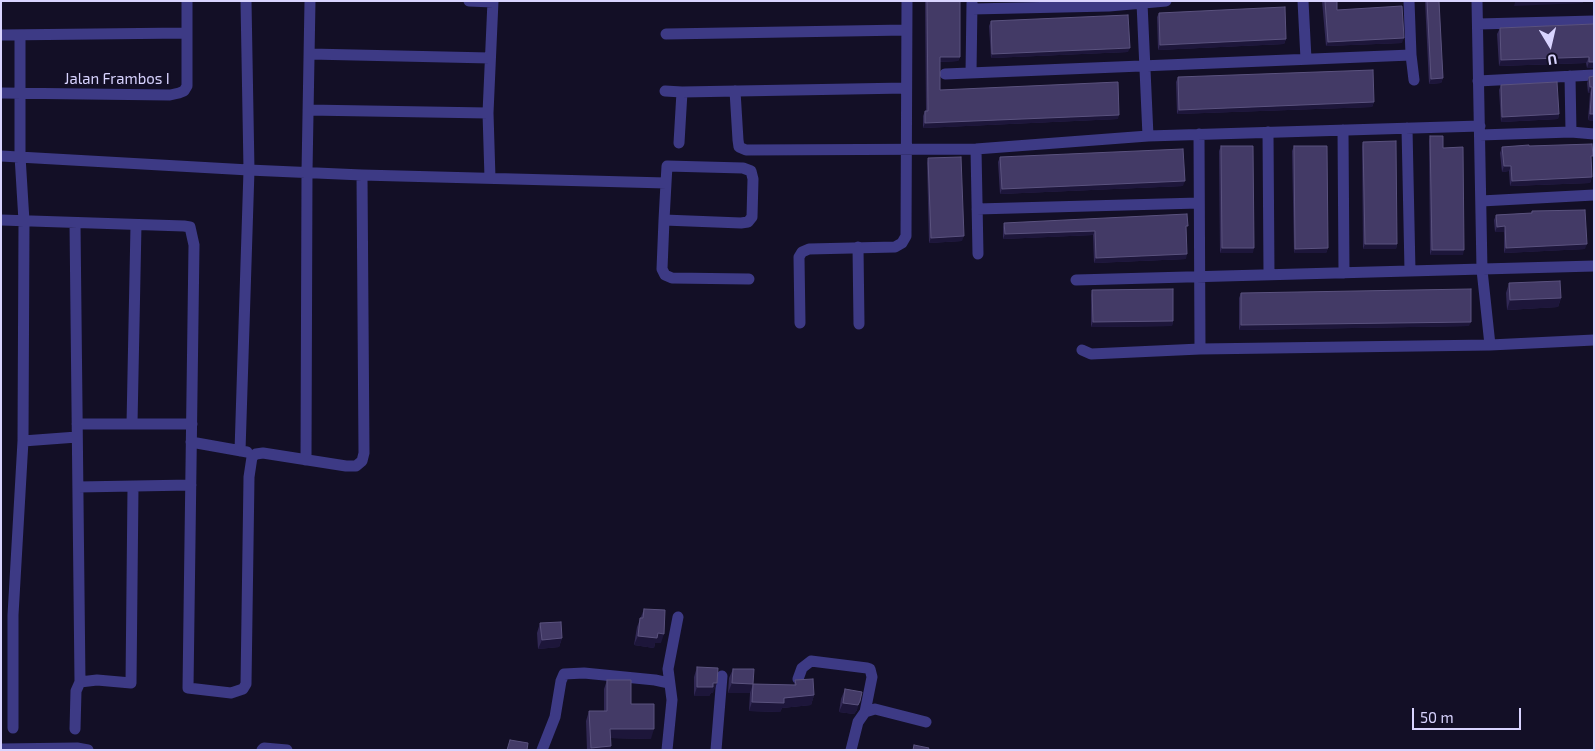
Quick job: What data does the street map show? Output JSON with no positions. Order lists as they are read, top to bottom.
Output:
{
  "streets": {
    "street": ["Jalan Frambos I"]
  },
  "scale_bar": "50 m",
  "north": "bottom"
}
